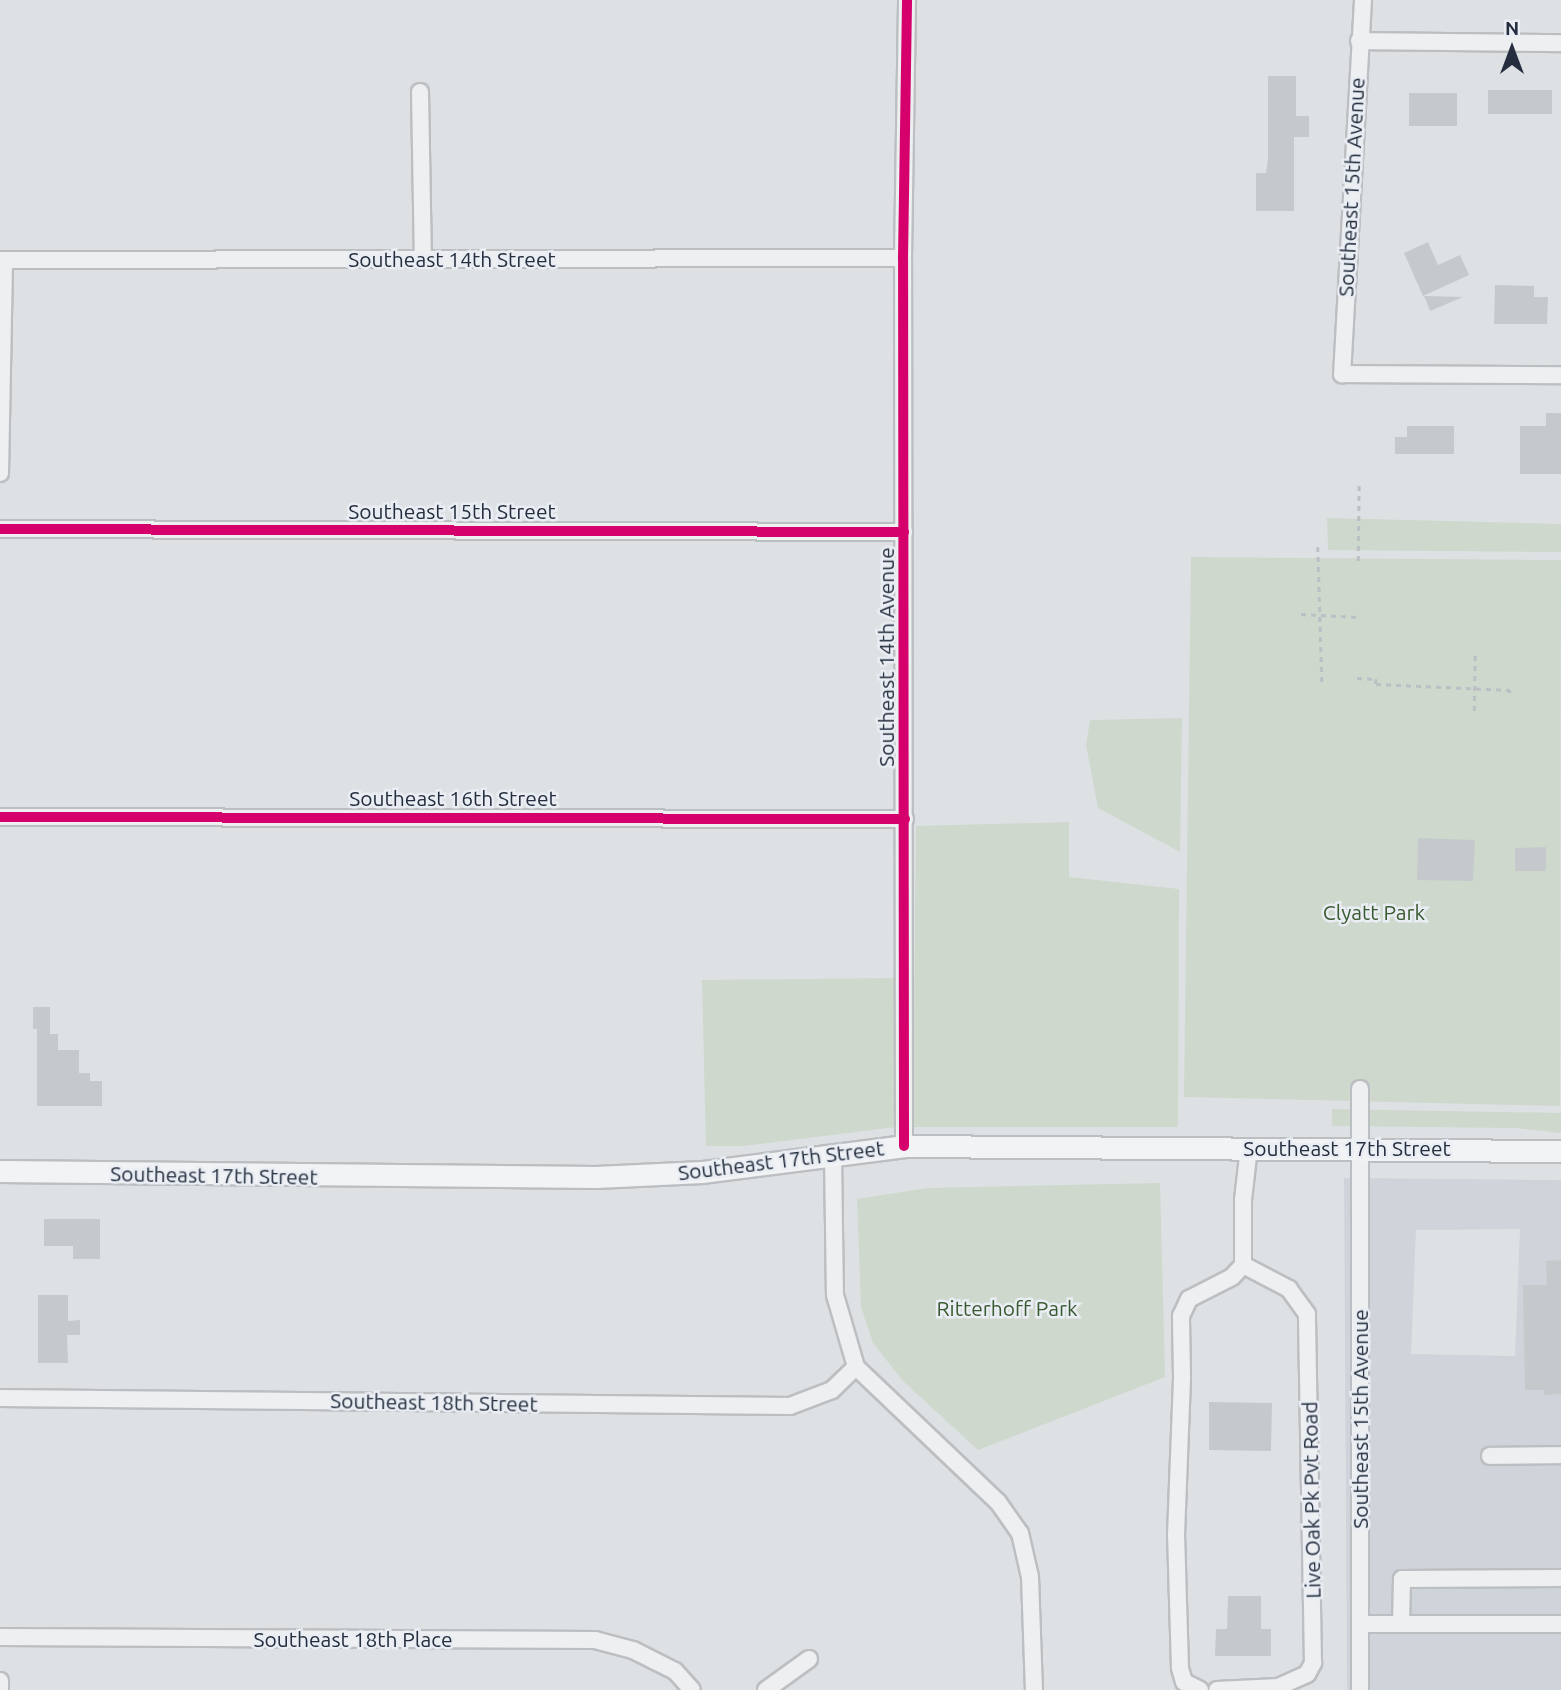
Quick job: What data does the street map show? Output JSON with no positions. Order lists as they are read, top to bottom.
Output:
{
  "streets": {
    "main road": ["Southeast 17th Street"],
    "street": [
      "Southeast 15th Avenue",
      "Southeast 14th Street",
      "Southeast 15th Street",
      "Southeast 14th Avenue",
      "Southeast 16th Street",
      "Southeast 18th Street",
      "Live Oak Pk Pvt Road",
      "Southeast 18th Place"
    ]
  },
  "crossings": [
    ["Southeast 15th Avenue", "Southeast 17th Street"],
    ["Southeast 14th Street", "Southeast 14th Avenue"],
    ["Southeast 15th Street", "Southeast 14th Avenue"],
    ["Southeast 14th Avenue", "Southeast 16th Street"],
    ["Southeast 14th Avenue", "Southeast 17th Street"]
  ],
  "parks": ["Clyatt Park", "Ritterhoff Park"],
  "north": "top"
}
